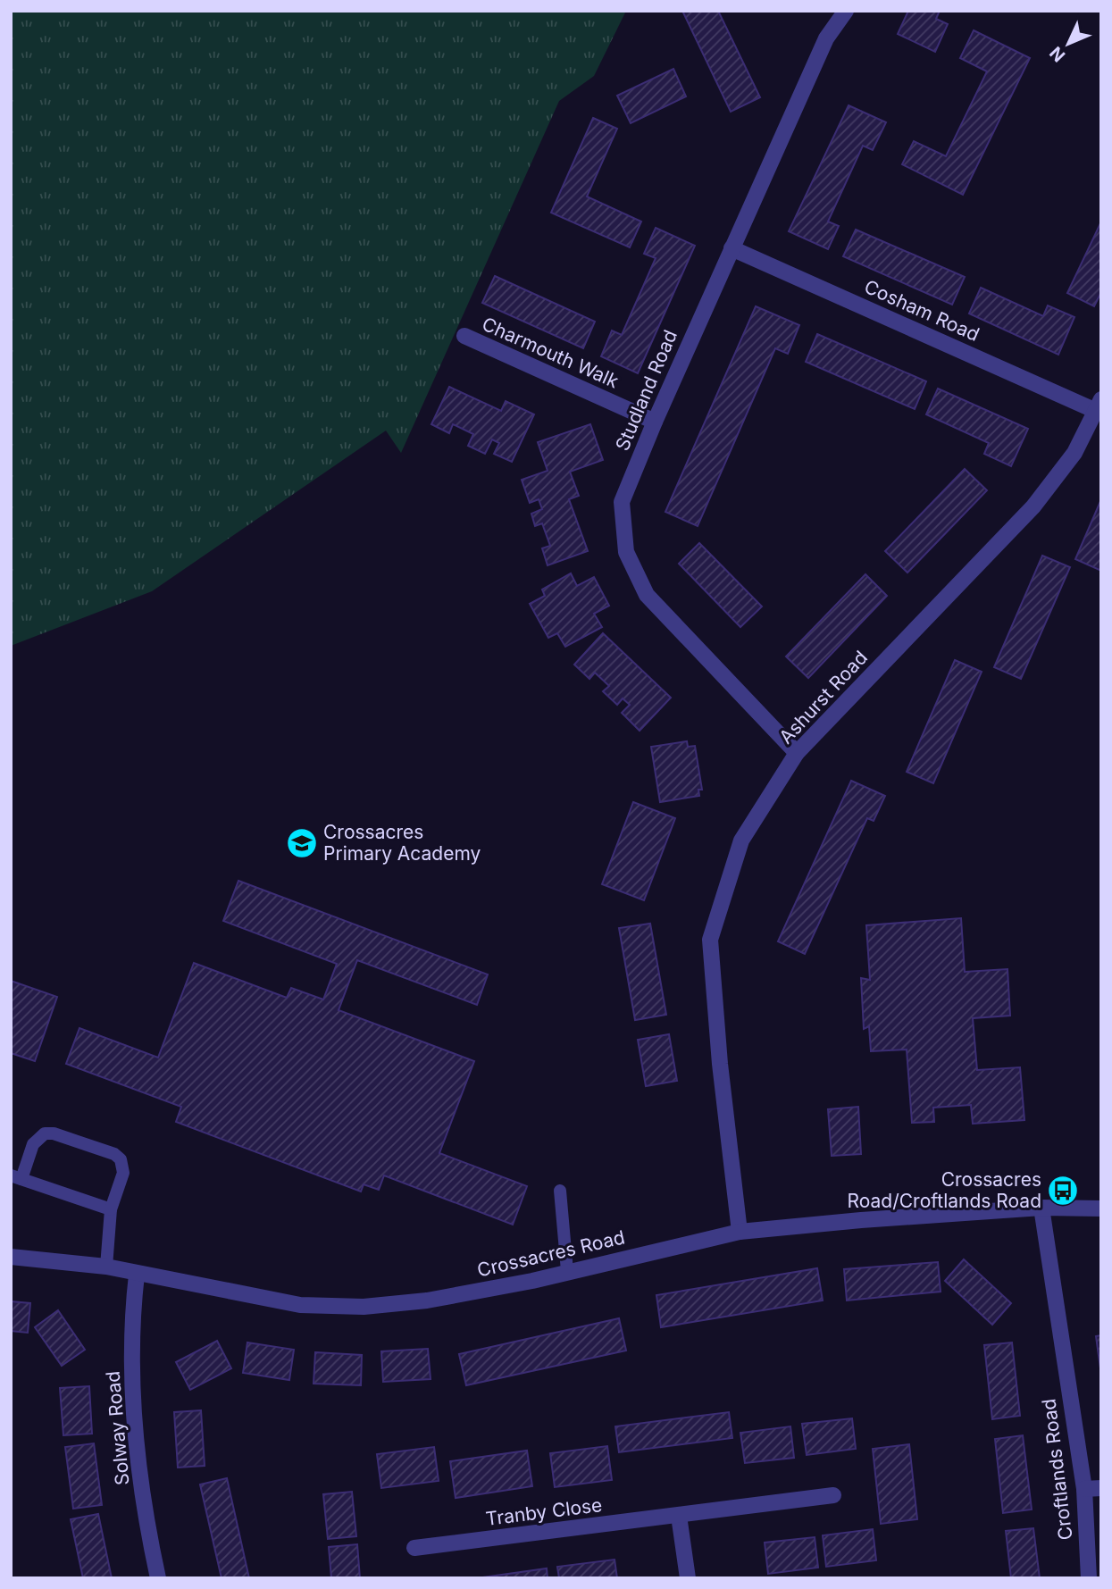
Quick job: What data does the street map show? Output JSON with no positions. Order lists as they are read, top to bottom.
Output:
{
  "streets": {
    "street": [
      "Cosham Road",
      "Charmouth Walk",
      "Studland Road",
      "Ashurst Road",
      "Crossacres Road",
      "Solway Road",
      "Croftlands Road",
      "Tranby Close"
    ]
  },
  "crossings": [
    ["Cosham Road", "Studland Road"],
    ["Cosham Road", "Ashurst Road"],
    ["Charmouth Walk", "Studland Road"],
    ["Studland Road", "Ashurst Road"],
    ["Ashurst Road", "Crossacres Road"],
    ["Crossacres Road", "Solway Road"],
    ["Crossacres Road", "Croftlands Road"]
  ],
  "places": {
    "school or university": ["Crossacres Primary Academy"],
    "bus stop": ["Crossacres Road/Croftlands Road"]
  },
  "north": "bottom left"
}
